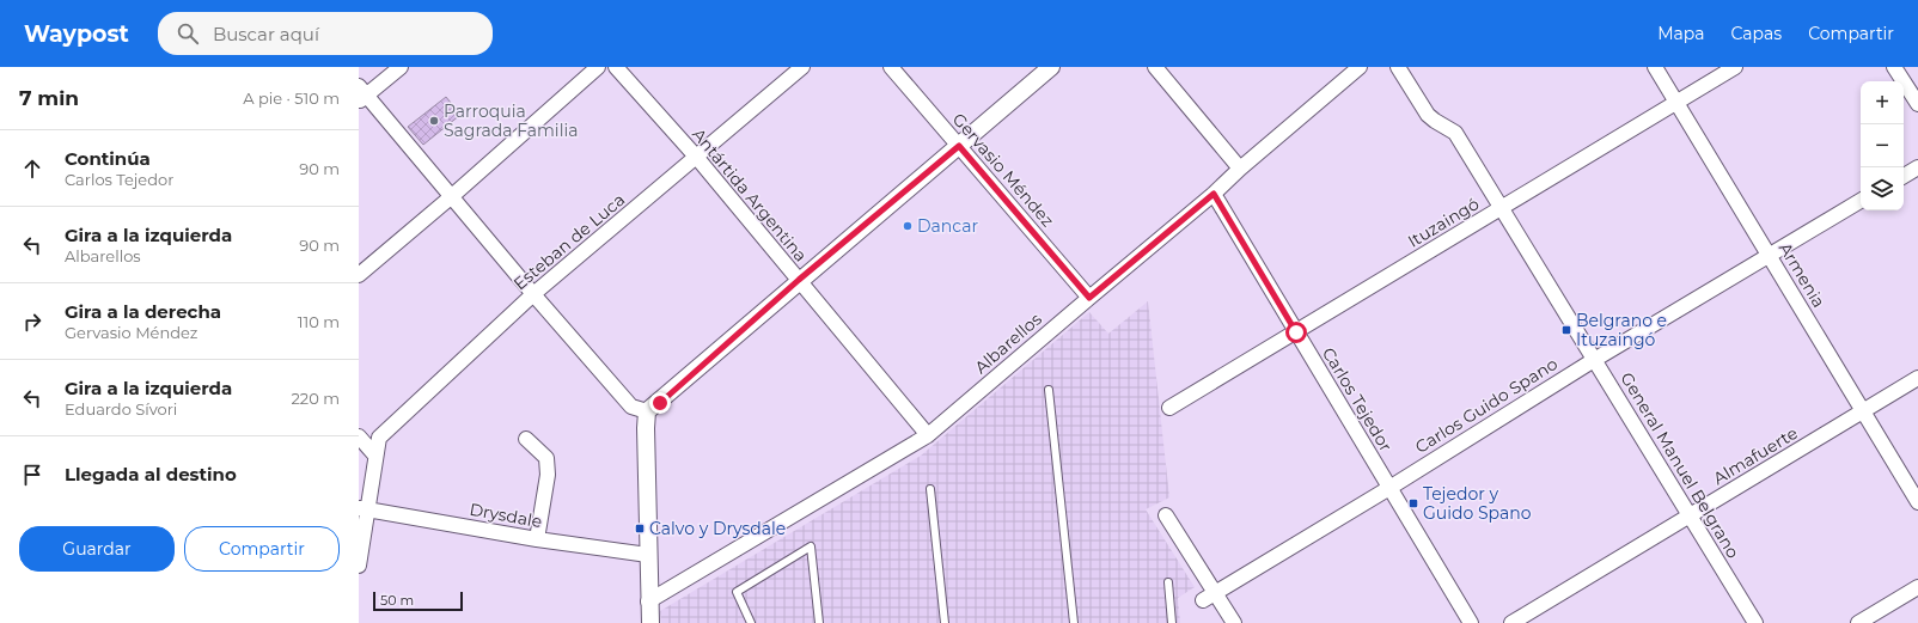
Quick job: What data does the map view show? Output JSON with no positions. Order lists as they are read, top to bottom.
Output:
{
  "streets": {
    "street": [
      "Gervasio Méndez",
      "Antártida Argentina",
      "Ituzaingó",
      "Esteban de Luca",
      "Armenia",
      "Albarellos",
      "Carlos Tejedor",
      "Carlos Guido Spano",
      "Almafuerte",
      "General Manuel Belgrano",
      "Drysdale"
    ]
  },
  "crossings": [
    ["Gervasio Méndez", "Albarellos"],
    ["Antártida Argentina", "Esteban de Luca"],
    ["Antártida Argentina", "Albarellos"],
    ["Ituzaingó", "Armenia"],
    ["Ituzaingó", "Carlos Tejedor"],
    ["Ituzaingó", "General Manuel Belgrano"],
    ["Esteban de Luca", "Drysdale"],
    ["Armenia", "Carlos Guido Spano"],
    ["Armenia", "Almafuerte"],
    ["Albarellos", "Carlos Tejedor"],
    ["Carlos Tejedor", "Carlos Guido Spano"],
    ["Carlos Guido Spano", "General Manuel Belgrano"],
    ["Almafuerte", "General Manuel Belgrano"]
  ],
  "places": {
    "other": ["Parroquia Sagrada Familia", "Dancar"],
    "transit": ["Belgrano e Ituzaingó", "Tejedor y Guido Spano", "Calvo y Drysdale"]
  },
  "scale_bar": "50 m",
  "page": {
    "header": "Waypost",
    "search": "Buscar aquí",
    "nav": ["Mapa", "Capas", "Compartir"],
    "heading": ["7 min", "A pie · 510 m"],
    "map_buttons": ["+", "−"],
    "list": [
      ["Continúa", "Carlos Tejedor", "90 m"],
      ["Gira a la izquierda", "Albarellos", "90 m"],
      ["Gira a la derecha", "Gervasio Méndez", "110 m"],
      ["Gira a la izquierda", "Eduardo Sívori", "220 m"],
      "Llegada al destino"
    ],
    "buttons": ["Guardar", "Compartir"],
    "scale": "50 m"
  }
}
